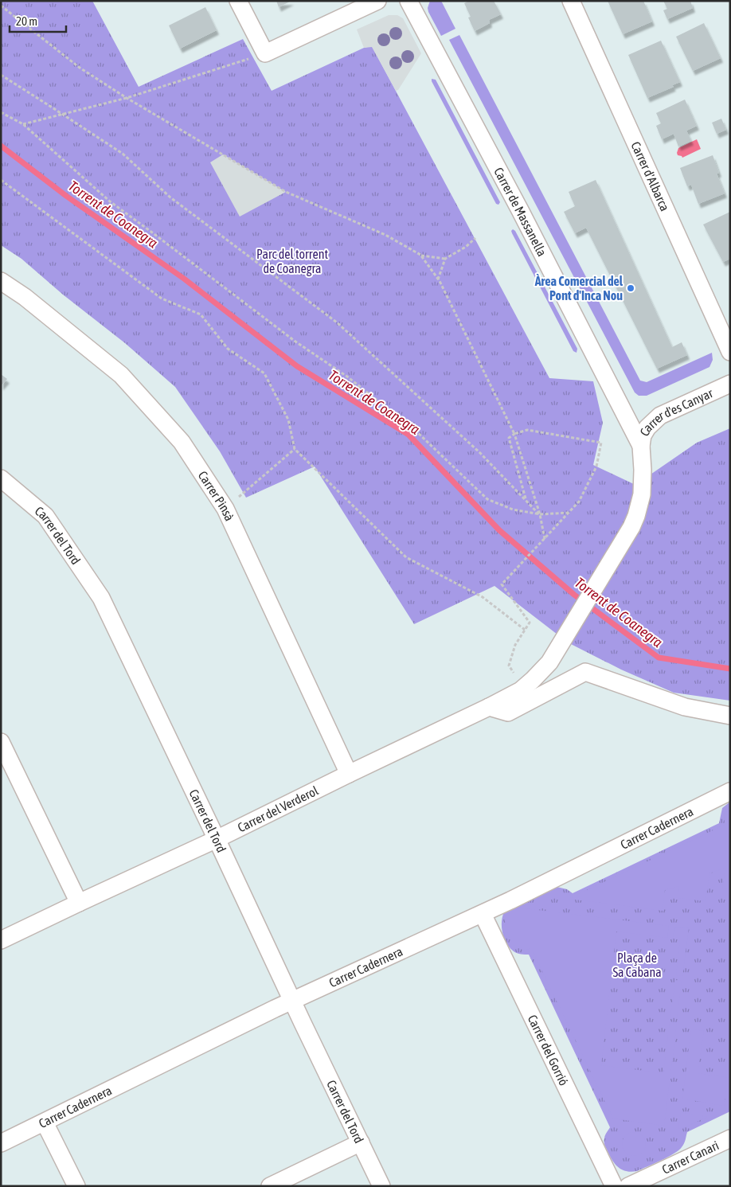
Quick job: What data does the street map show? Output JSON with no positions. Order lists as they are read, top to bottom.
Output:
{
  "streets": {
    "street": [
      "Carrer d'Albarca",
      "Carrer de Massanella",
      "Carrer d'es Canyar",
      "Carrer Pinsà",
      "Carrer del Tord",
      "Carrer del Verderol",
      "Carrer Cadernera",
      "Carrer del Gorrió",
      "Carrer Canari"
    ]
  },
  "crossings": [
    ["Carrer de Massanella", "Carrer d'es Canyar"],
    ["Carrer de Massanella", "Carrer del Verderol"],
    ["Carrer d'es Canyar", "Carrer del Verderol"],
    ["Carrer Pinsà", "Carrer del Verderol"],
    ["Carrer del Tord", "Carrer del Verderol"],
    ["Carrer del Tord", "Carrer Cadernera"],
    ["Carrer Cadernera", "Carrer del Gorrió"]
  ],
  "water": ["Torrent de Coanegra"],
  "parks": ["Parc del torrent de Coanegra", "Plaça de Sa Cabana"],
  "places": ["Àrea Comercial del Pont d'Inca Nou"],
  "scale_bar": "20 m"
}
